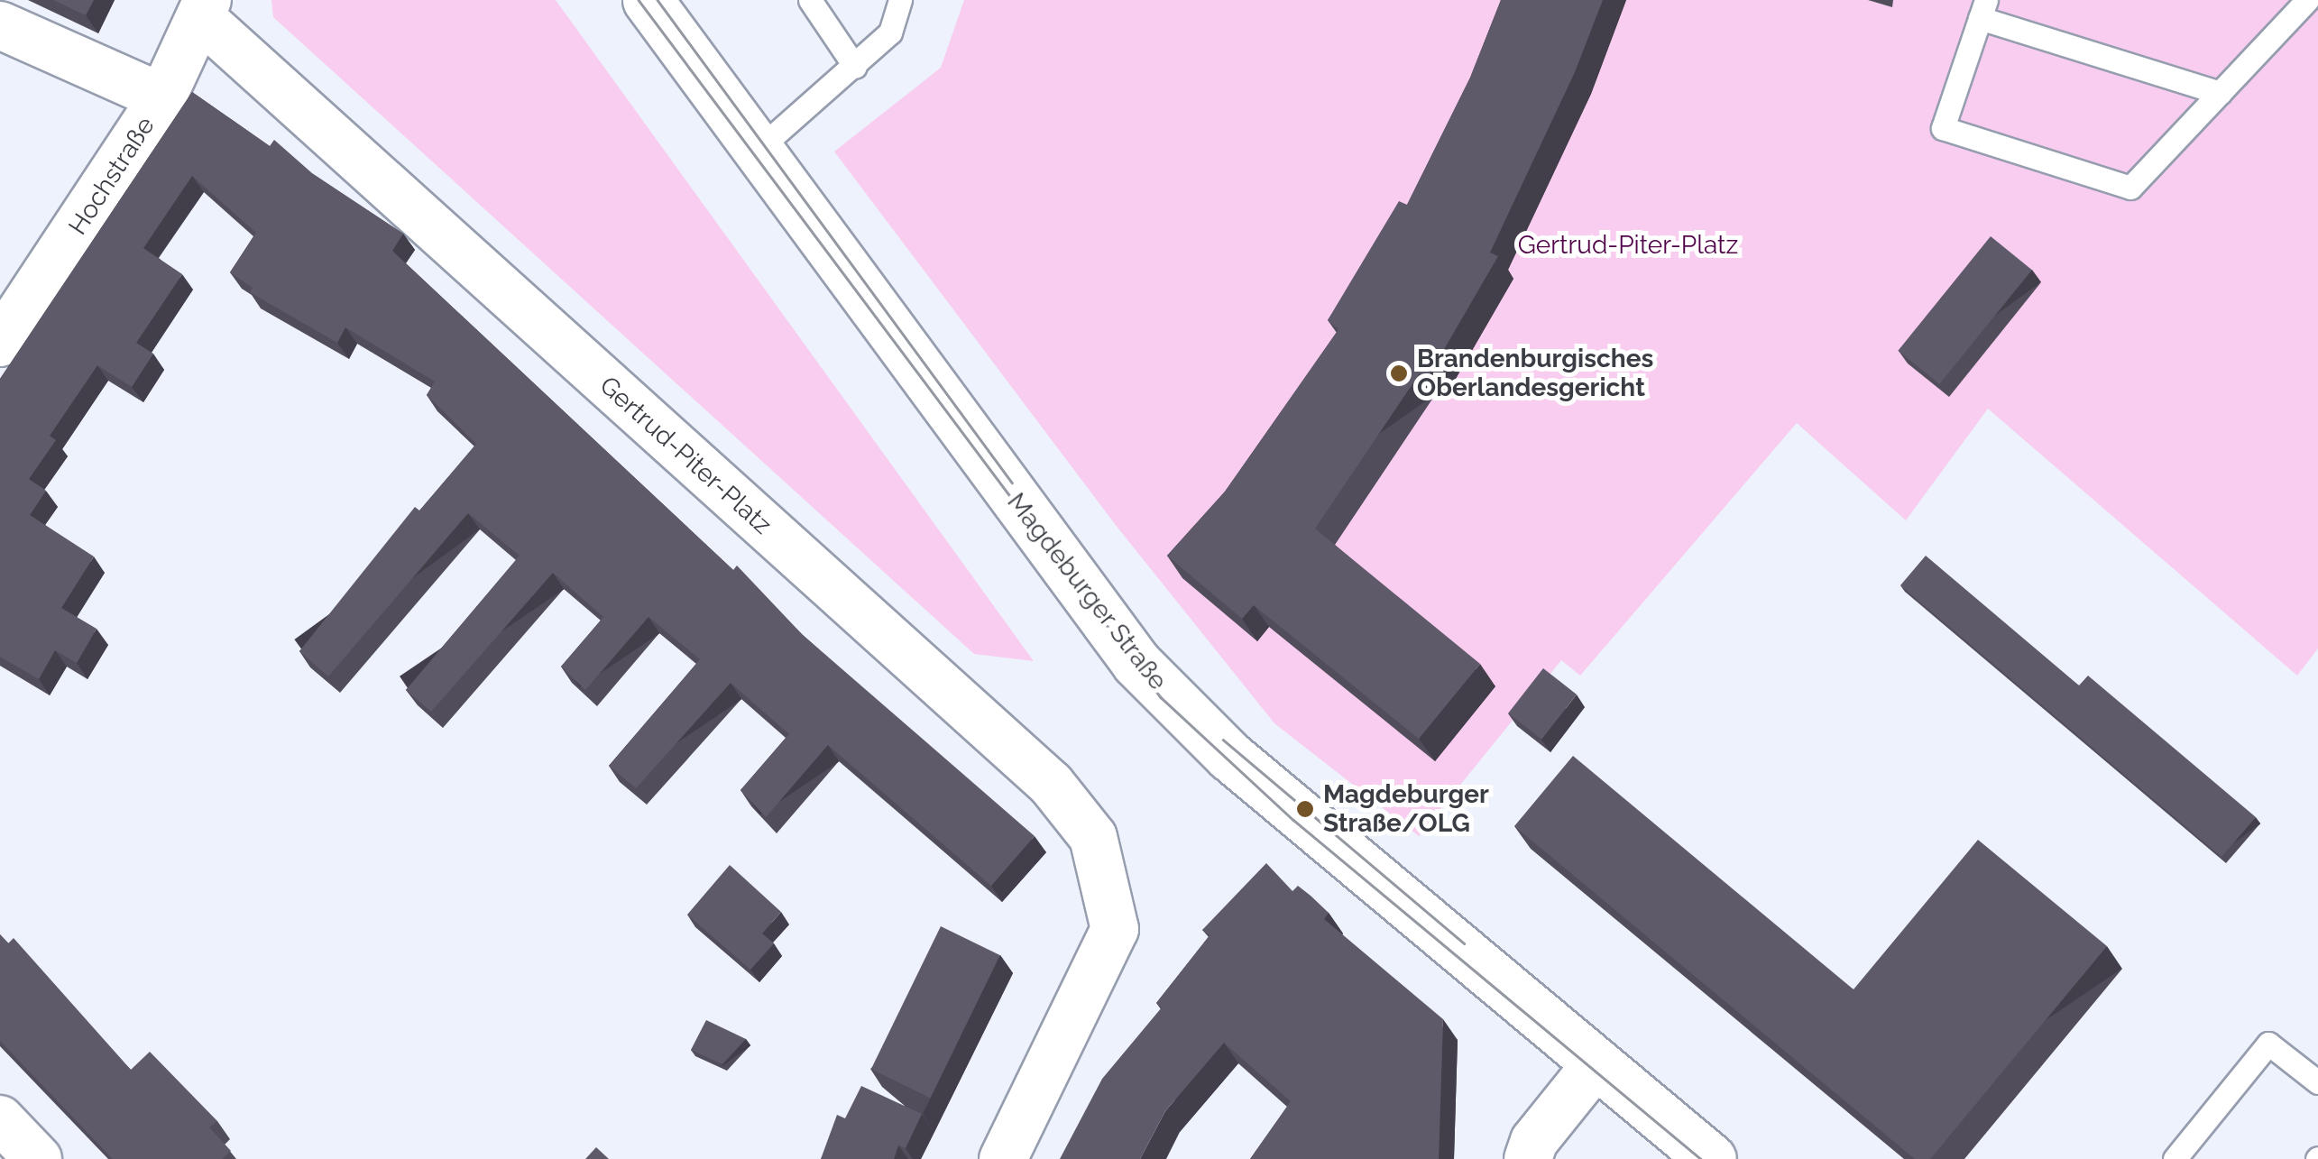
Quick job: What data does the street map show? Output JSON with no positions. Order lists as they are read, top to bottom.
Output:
{
  "streets": {
    "street": ["Hochstraße", "Gertrud-Piter-Platz", "Magdeburger Straße"]
  },
  "crossings": [
    ["Hochstraße", "Gertrud-Piter-Platz"]
  ],
  "parks": ["Gertrud-Piter-Platz"],
  "places": ["Brandenburgisches Oberlandesgericht", "Magdeburger Straße/OLG"]
}
